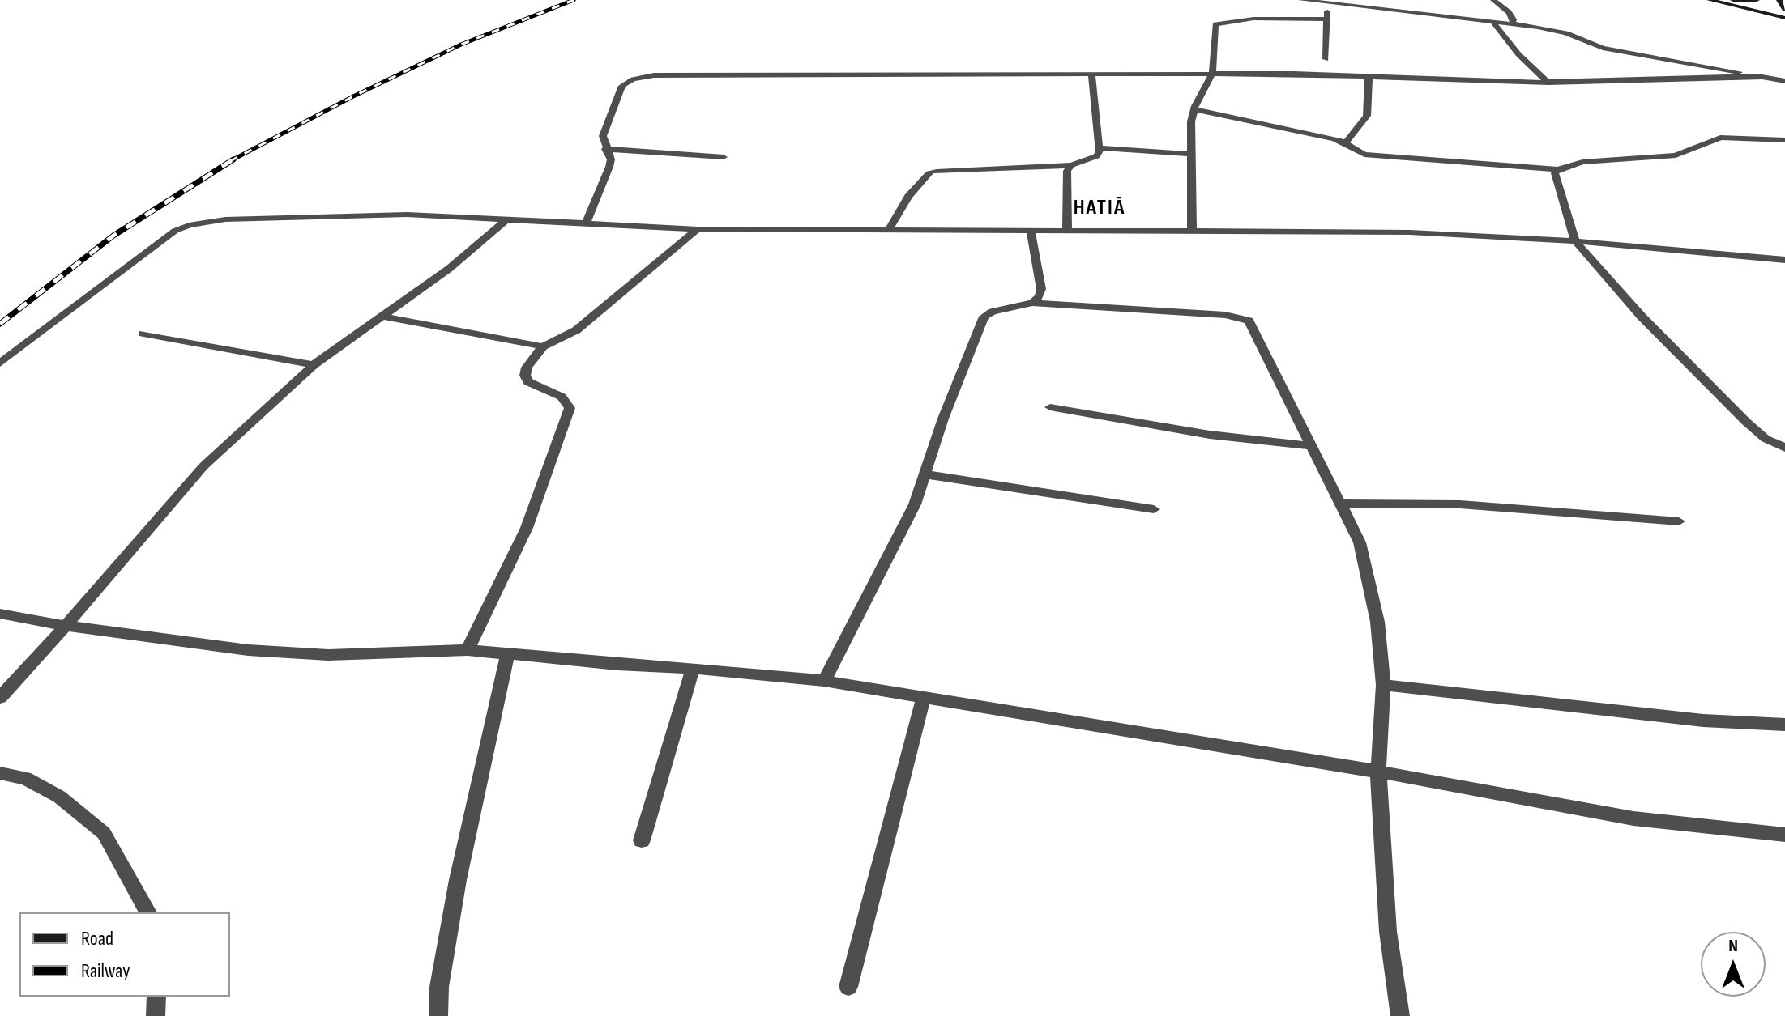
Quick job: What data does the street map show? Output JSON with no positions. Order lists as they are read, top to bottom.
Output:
{
  "districts": ["HATIĀ"],
  "legend": ["Road", "Railway"],
  "north": "top"
}
